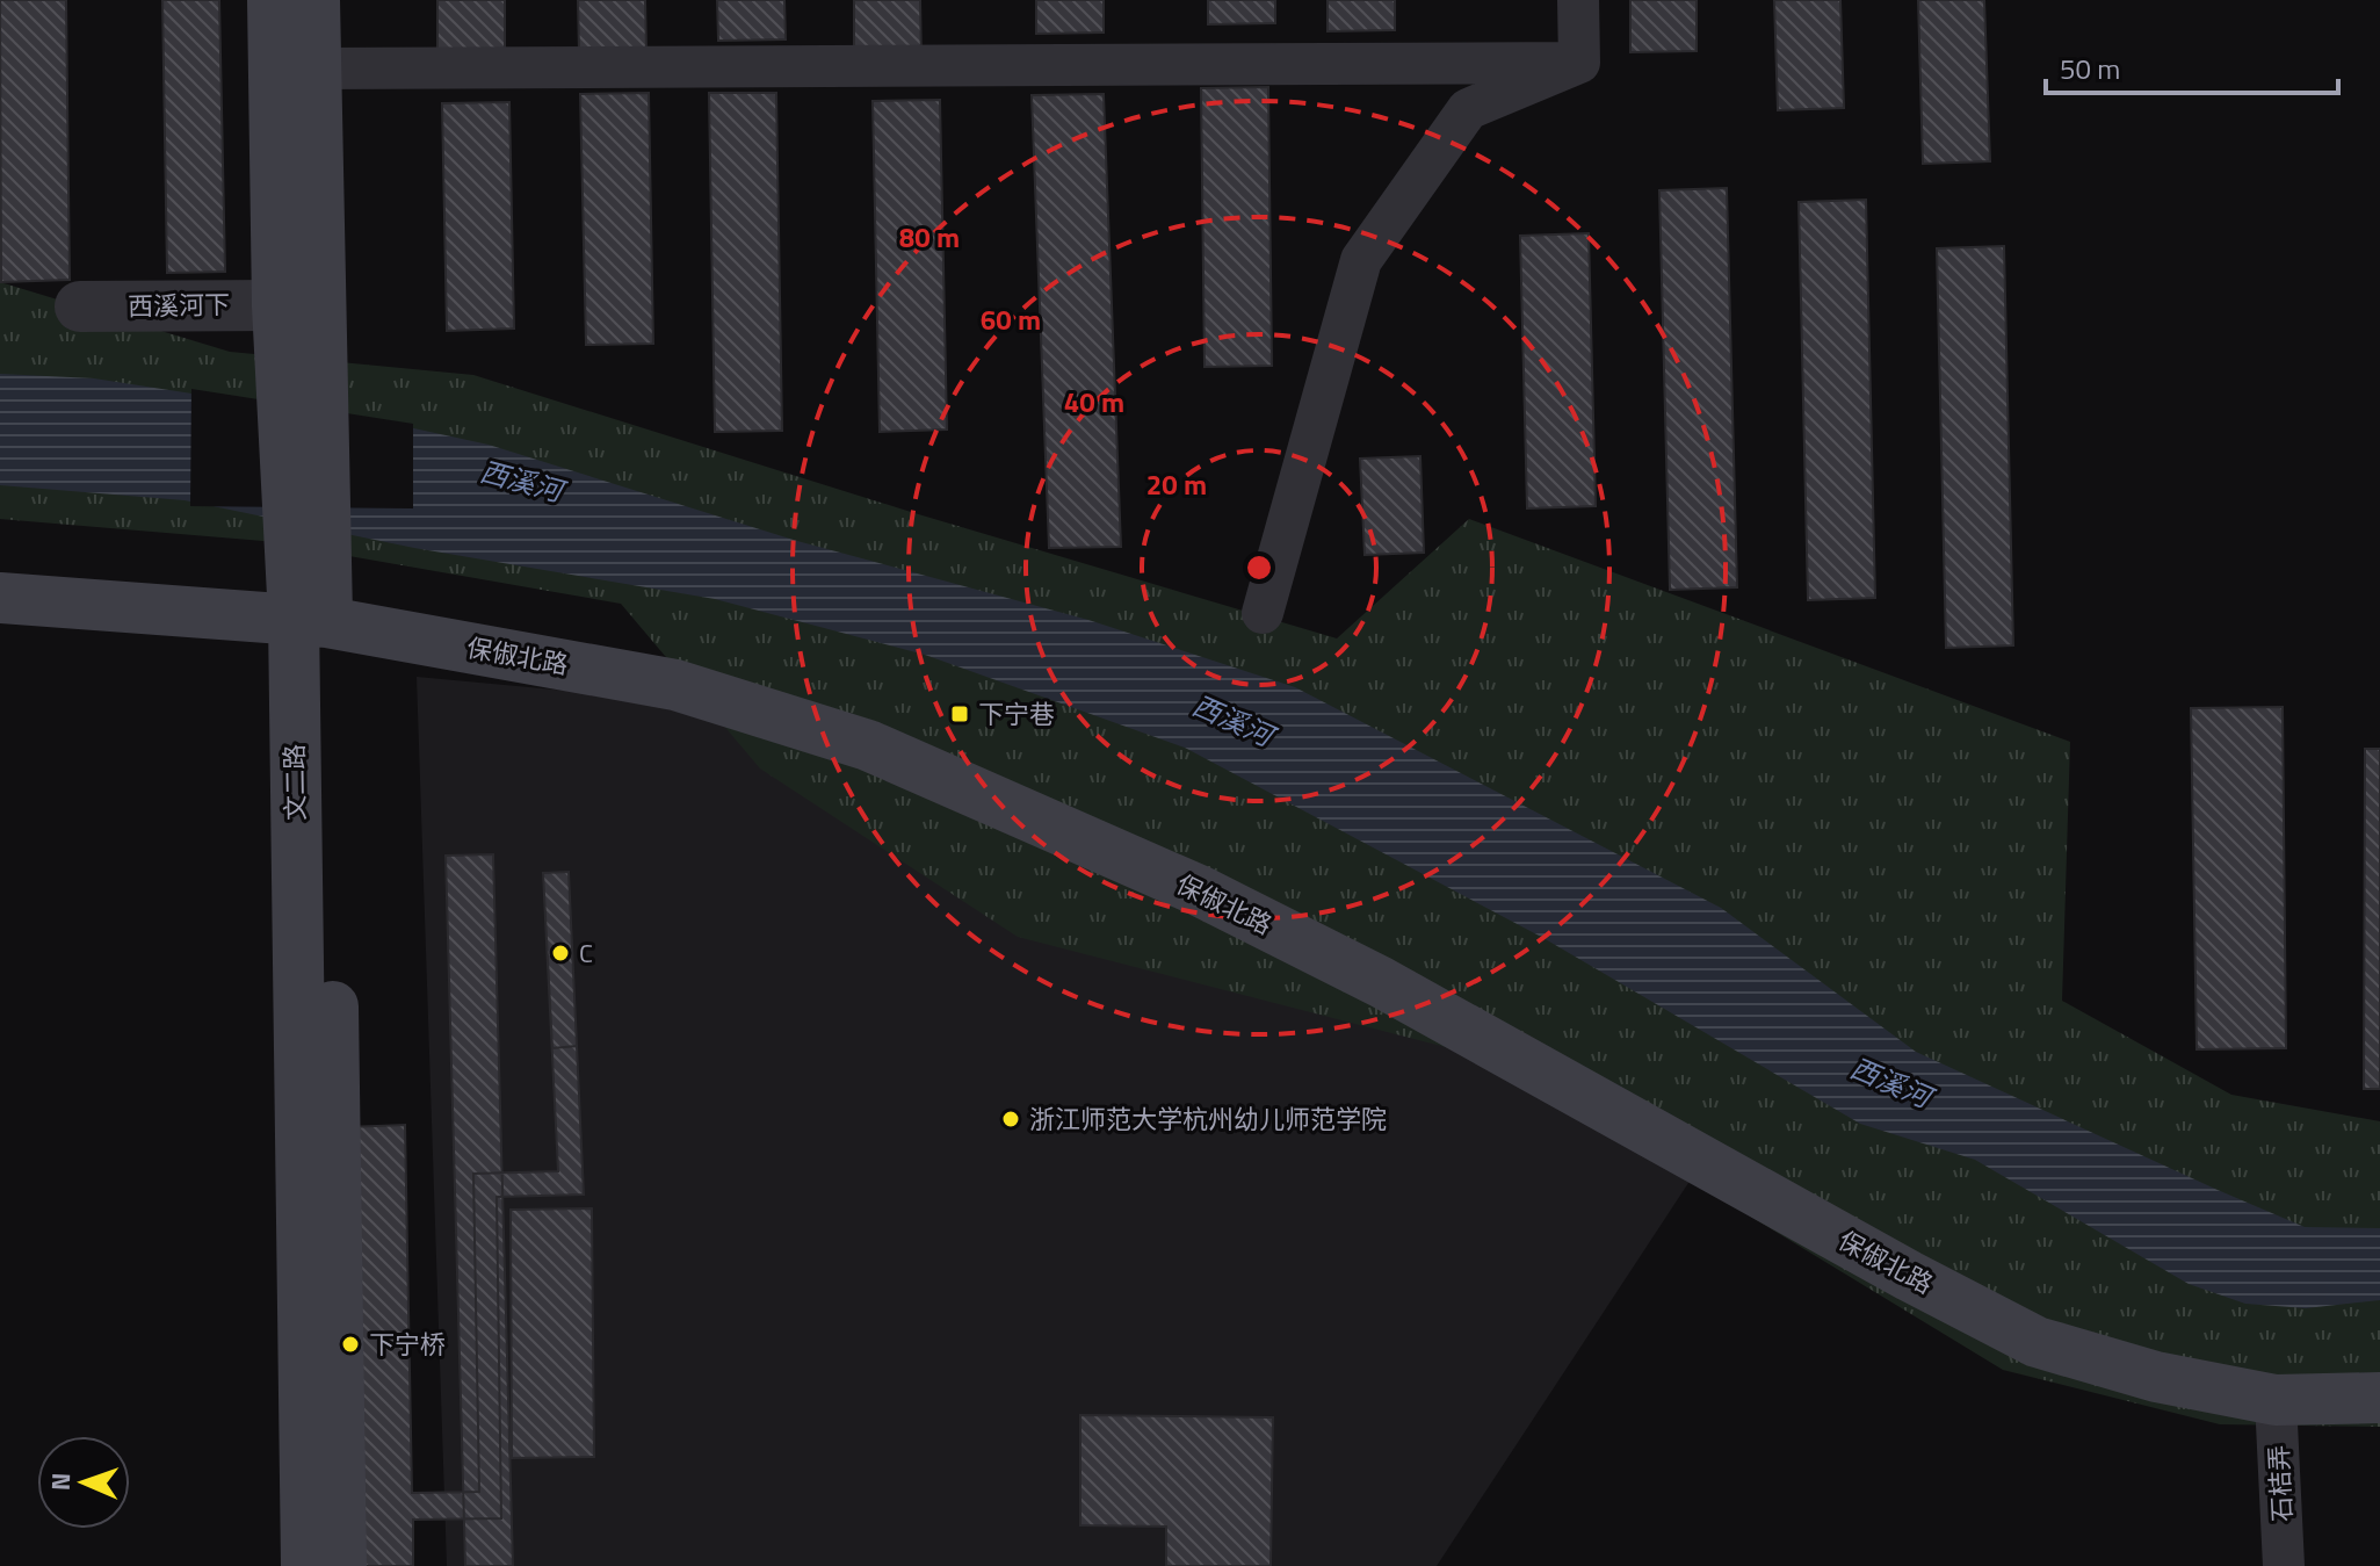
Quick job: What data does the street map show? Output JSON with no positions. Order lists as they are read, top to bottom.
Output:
{
  "streets": {
    "main road": ["保俶北路", "文二路"],
    "street": ["西溪河下", "石桔弄"]
  },
  "crossings": [
    ["西溪河下", "文二路"],
    ["保俶北路", "文二路"],
    ["保俶北路", "石桔弄"]
  ],
  "water": ["西溪河"],
  "places": {
    "transit": ["下宁巷"],
    "other": ["C", "浙江师范大学杭州幼儿师范学院", "下宁桥"]
  },
  "scale_bar": "50 m",
  "north": "left",
  "rings": [
    "80 m",
    "60 m",
    "40 m",
    "20 m"
  ]
}
